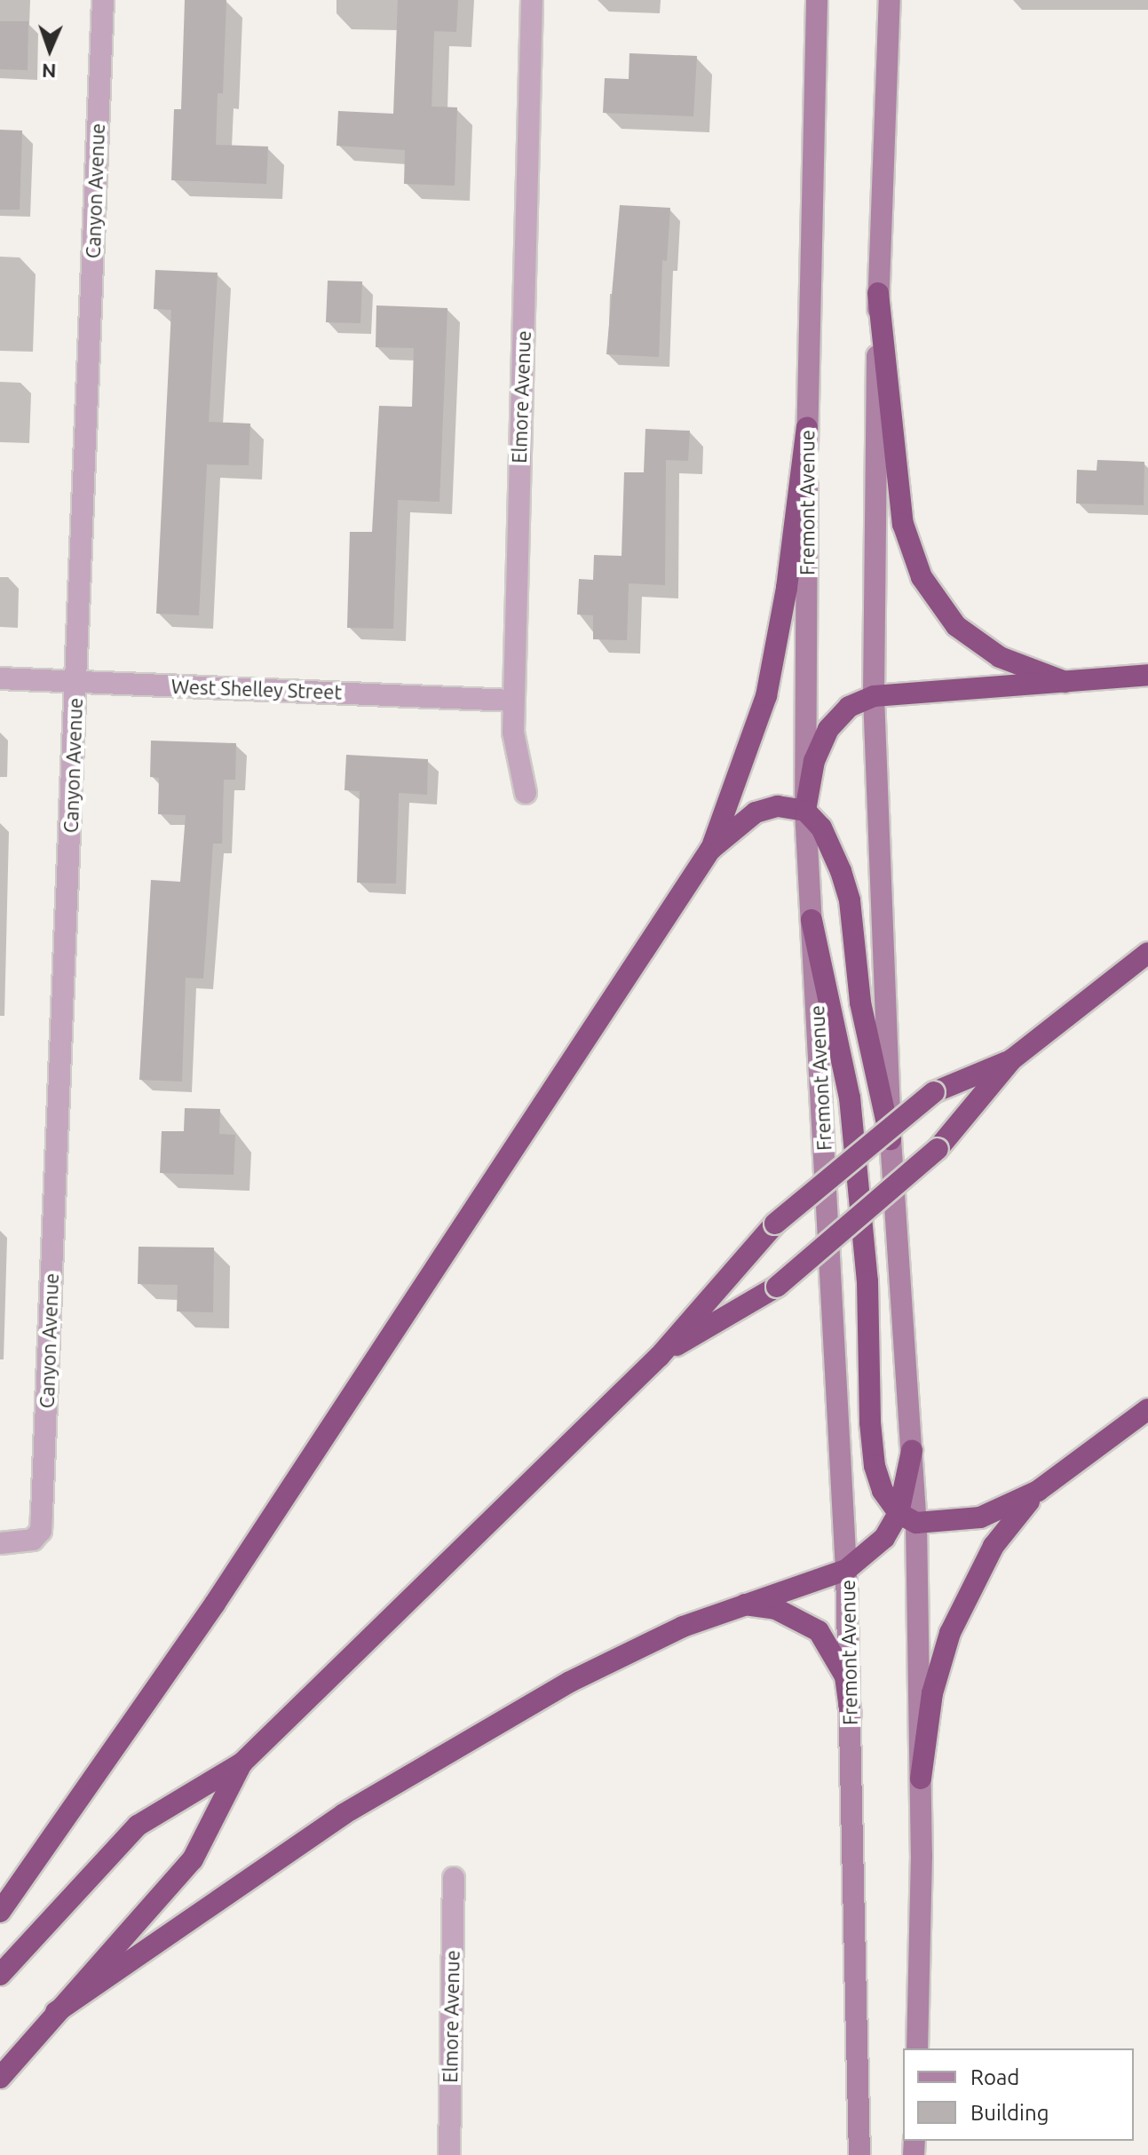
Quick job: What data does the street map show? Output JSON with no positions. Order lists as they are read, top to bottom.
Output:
{
  "streets": {
    "main road": ["Fremont Avenue"],
    "street": ["Canyon Avenue", "Elmore Avenue", "West Shelley Street"]
  },
  "crossings": [
    ["Canyon Avenue", "West Shelley Street"],
    ["Elmore Avenue", "West Shelley Street"]
  ],
  "legend": ["Road", "Building"],
  "north": "bottom"
}
